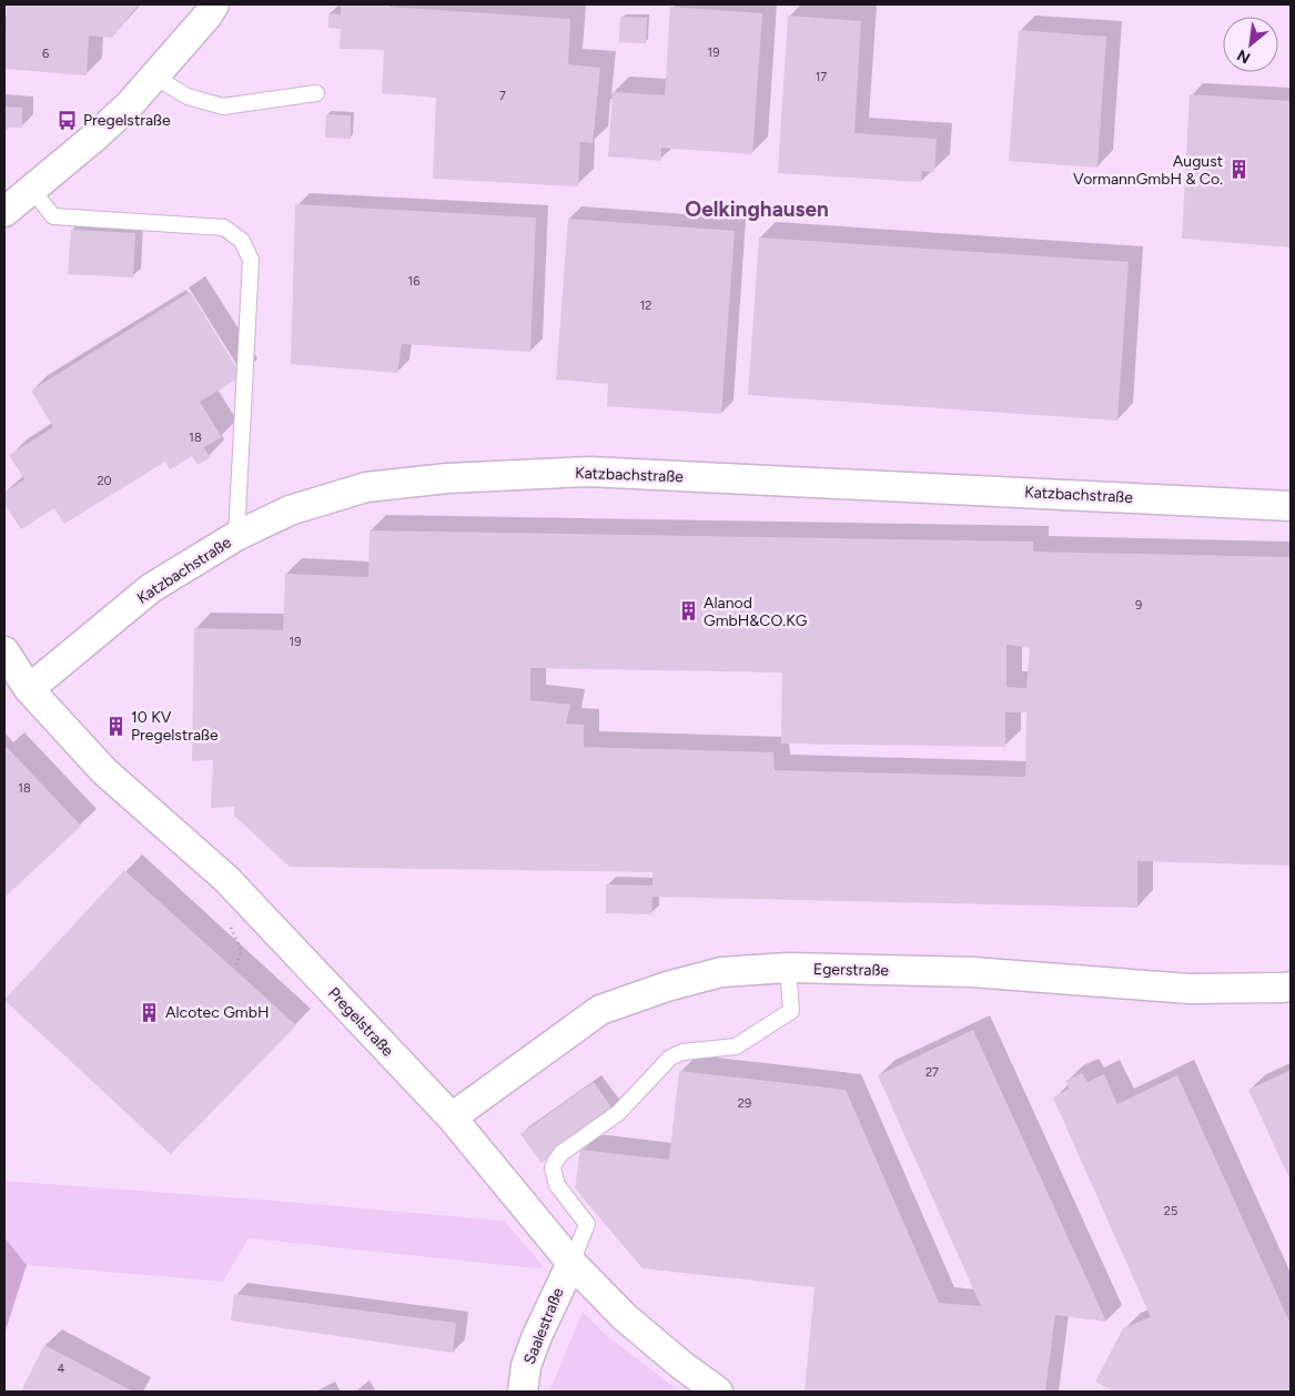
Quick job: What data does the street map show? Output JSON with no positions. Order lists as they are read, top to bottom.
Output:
{
  "streets": {
    "street": [
      "Katzbachstraße",
      "Egerstraße",
      "Pregelstraße",
      "Saalestraße"
    ]
  },
  "crossings": [
    ["Katzbachstraße", "Pregelstraße"],
    ["Egerstraße", "Pregelstraße"],
    ["Pregelstraße", "Saalestraße"]
  ],
  "districts": ["Oelkinghausen"],
  "places": {
    "bus stop": ["Pregelstraße"],
    "building": [
      "August VormannGmbH & Co.",
      "Alanod GmbH&CO.KG",
      "10 KV Pregelstraße",
      "Alcotec GmbH"
    ]
  },
  "house_numbers": [
    "19",
    "6",
    "17",
    "7",
    "16",
    "12",
    "18",
    "20",
    "9",
    "19",
    "18",
    "27",
    "29",
    "25",
    "4"
  ],
  "north": "bottom left"
}
